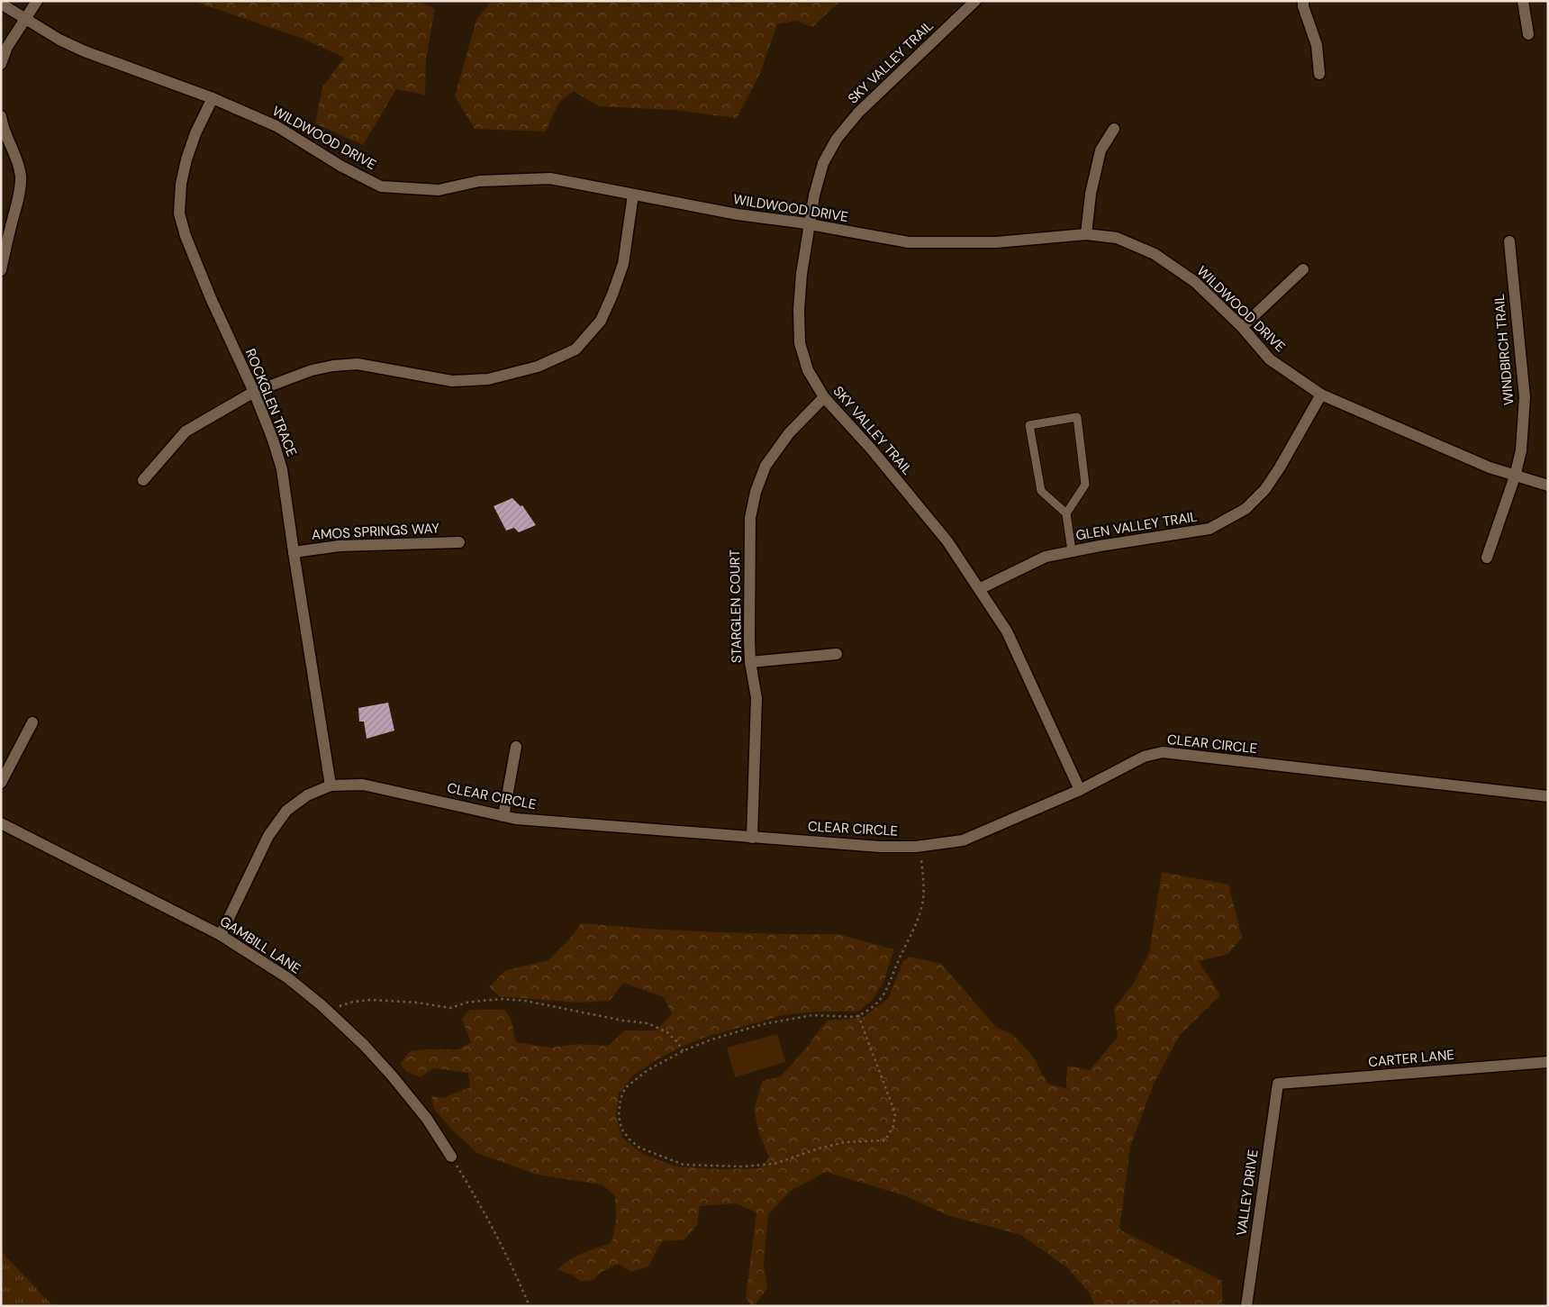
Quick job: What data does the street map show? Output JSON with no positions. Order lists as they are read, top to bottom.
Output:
{
  "streets": {
    "street": [
      "SKY VALLEY TRAIL",
      "WILDWOOD DRIVE",
      "WINDBIRCH TRAIL",
      "ROCKGLEN TRACE",
      "GLEN VALLEY TRAIL",
      "AMOS SPRINGS WAY",
      "STARGLEN COURT",
      "CLEAR CIRCLE",
      "GAMBILL LANE",
      "CARTER LANE",
      "VALLEY DRIVE"
    ]
  },
  "crossings": [
    ["SKY VALLEY TRAIL", "WILDWOOD DRIVE"],
    ["SKY VALLEY TRAIL", "GLEN VALLEY TRAIL"],
    ["SKY VALLEY TRAIL", "STARGLEN COURT"],
    ["SKY VALLEY TRAIL", "CLEAR CIRCLE"],
    ["WILDWOOD DRIVE", "WINDBIRCH TRAIL"],
    ["WILDWOOD DRIVE", "ROCKGLEN TRACE"],
    ["WILDWOOD DRIVE", "GLEN VALLEY TRAIL"],
    ["ROCKGLEN TRACE", "AMOS SPRINGS WAY"],
    ["ROCKGLEN TRACE", "CLEAR CIRCLE"],
    ["STARGLEN COURT", "CLEAR CIRCLE"],
    ["CLEAR CIRCLE", "GAMBILL LANE"],
    ["CARTER LANE", "VALLEY DRIVE"]
  ]
}
